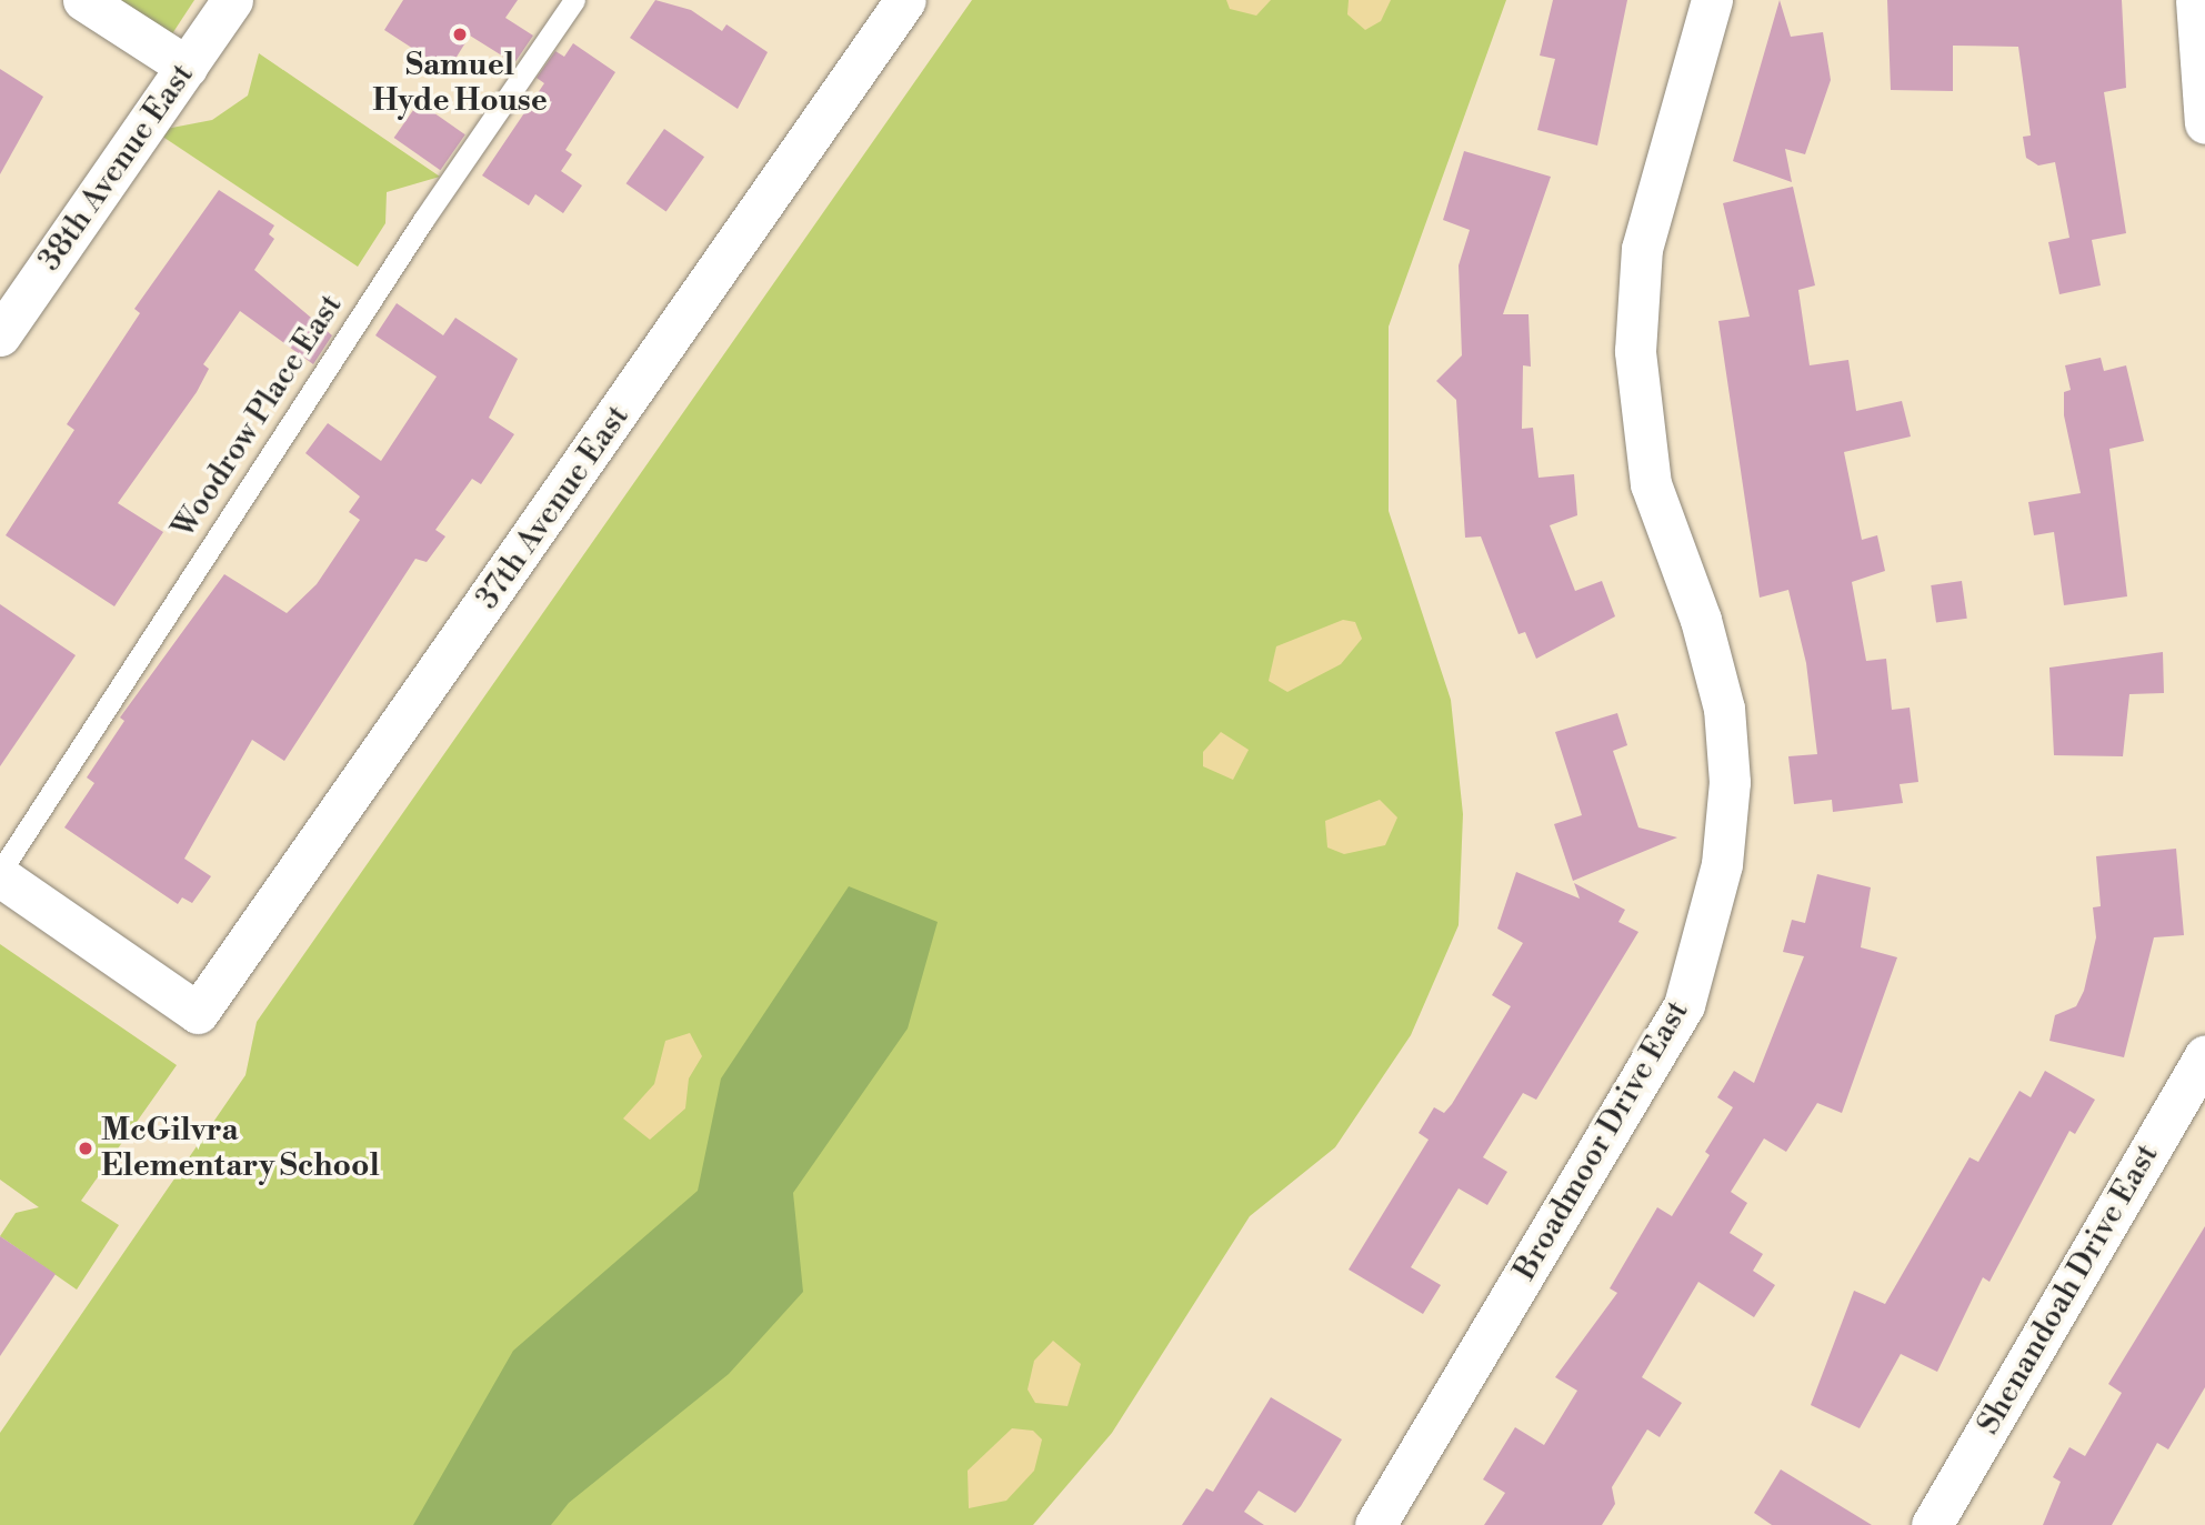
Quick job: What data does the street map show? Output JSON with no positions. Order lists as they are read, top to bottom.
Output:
{
  "streets": {
    "street": [
      "38th Avenue East",
      "37th Avenue East",
      "Broadmoor Drive East",
      "Shenandoah Drive East"
    ],
    "lane": ["Woodrow Place East"]
  },
  "crossings": [
    ["Woodrow Place East", "37th Avenue East"]
  ],
  "places": ["Samuel Hyde House", "McGilvra Elementary School"]
}
